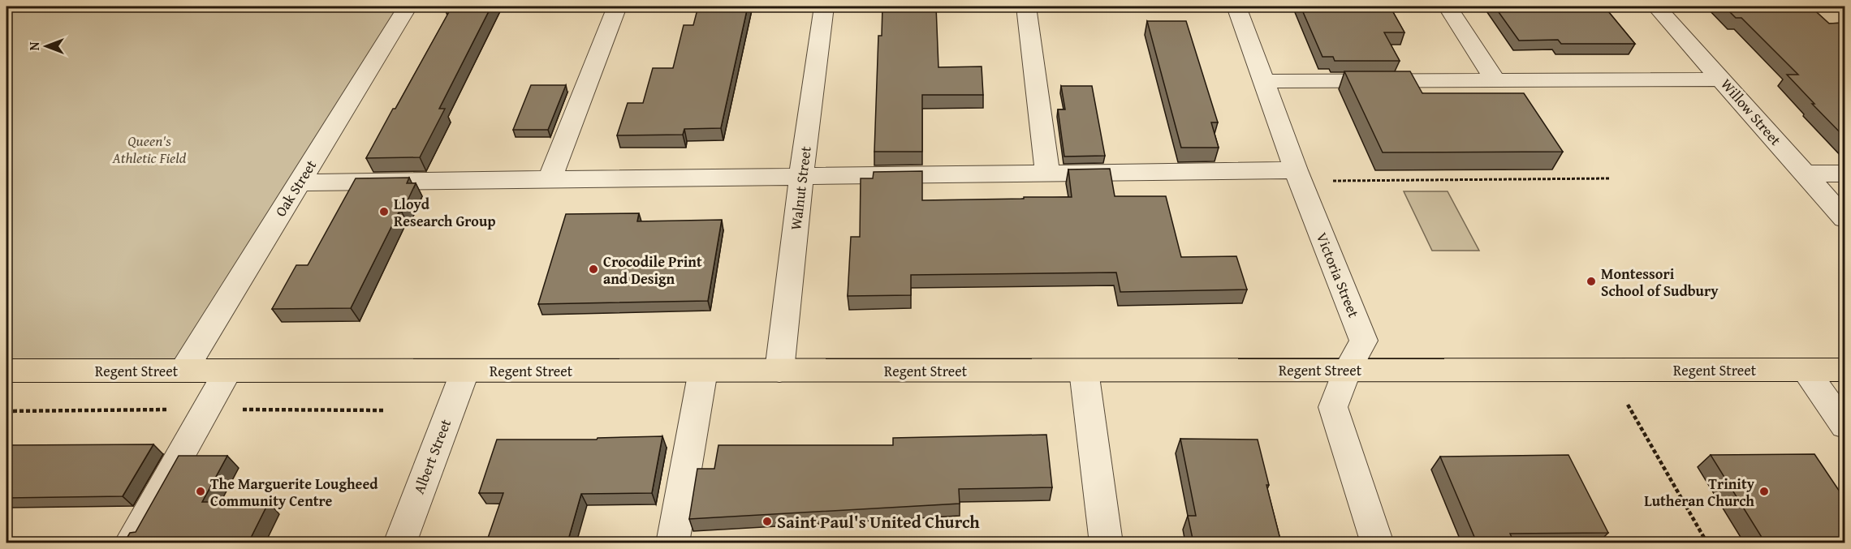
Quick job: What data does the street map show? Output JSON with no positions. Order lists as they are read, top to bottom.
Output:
{
  "streets": {
    "main road": ["Regent Street"],
    "street": [
      "Willow Street",
      "Oak Street",
      "Walnut Street",
      "Victoria Street",
      "Albert Street"
    ]
  },
  "crossings": [
    ["Oak Street", "Regent Street"],
    ["Walnut Street", "Regent Street"],
    ["Victoria Street", "Regent Street"],
    ["Regent Street", "Albert Street"]
  ],
  "parks": ["Queen's Athletic Field"],
  "places": [
    "Lloyd Research Group",
    "Crocodile Print and Design",
    "Montessori School of Sudbury",
    "The Marguerite Lougheed Community Centre",
    "Trinity Lutheran Church",
    "Saint Paul's United Church"
  ],
  "north": "left"
}
